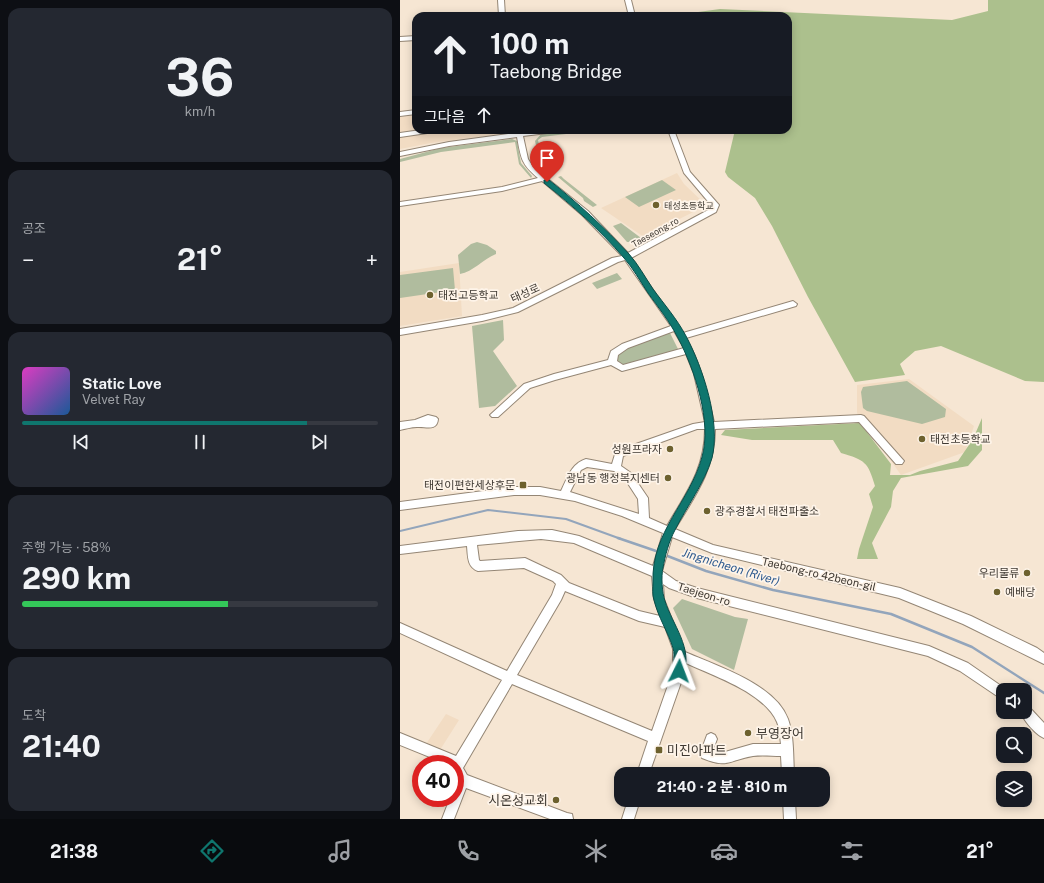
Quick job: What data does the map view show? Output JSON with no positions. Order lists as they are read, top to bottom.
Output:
{
  "streets": {
    "street": [
      "Taeseong-ro",
      "태성로",
      "Taebong-ro 42beon-gil",
      "Taejeon-ro"
    ]
  },
  "crossings": [
    ["Taeseong-ro", "태성로"]
  ],
  "water": ["Jingnicheon (River)"],
  "places": {
    "other": [
      "태성초등학교",
      "태전고등학교",
      "태전초등학교",
      "성원프라자",
      "광남동 행정복지센터",
      "광주경찰서 태전파출소",
      "우리물류",
      "예배당",
      "부영장어",
      "시온성교회"
    ],
    "transit": ["태전이편한세상후문", "미진아파트"]
  },
  "page": {
    "tile": [
      ["36", "km/h"],
      "공조",
      ["주행 가능 · 58%", "290 km"],
      ["도착", "21:40"]
    ],
    "turn": ["100 m", "Taebong Bridge"],
    "then": "그다음",
    "heat": ["−", "21°", "+"],
    "song": ["Static Love", "Velvet Ray"],
    "limit": "40",
    "trip": "21:40 · 2 분 · 810 m",
    "tabs": ["21:38", "21°"]
  }
}
